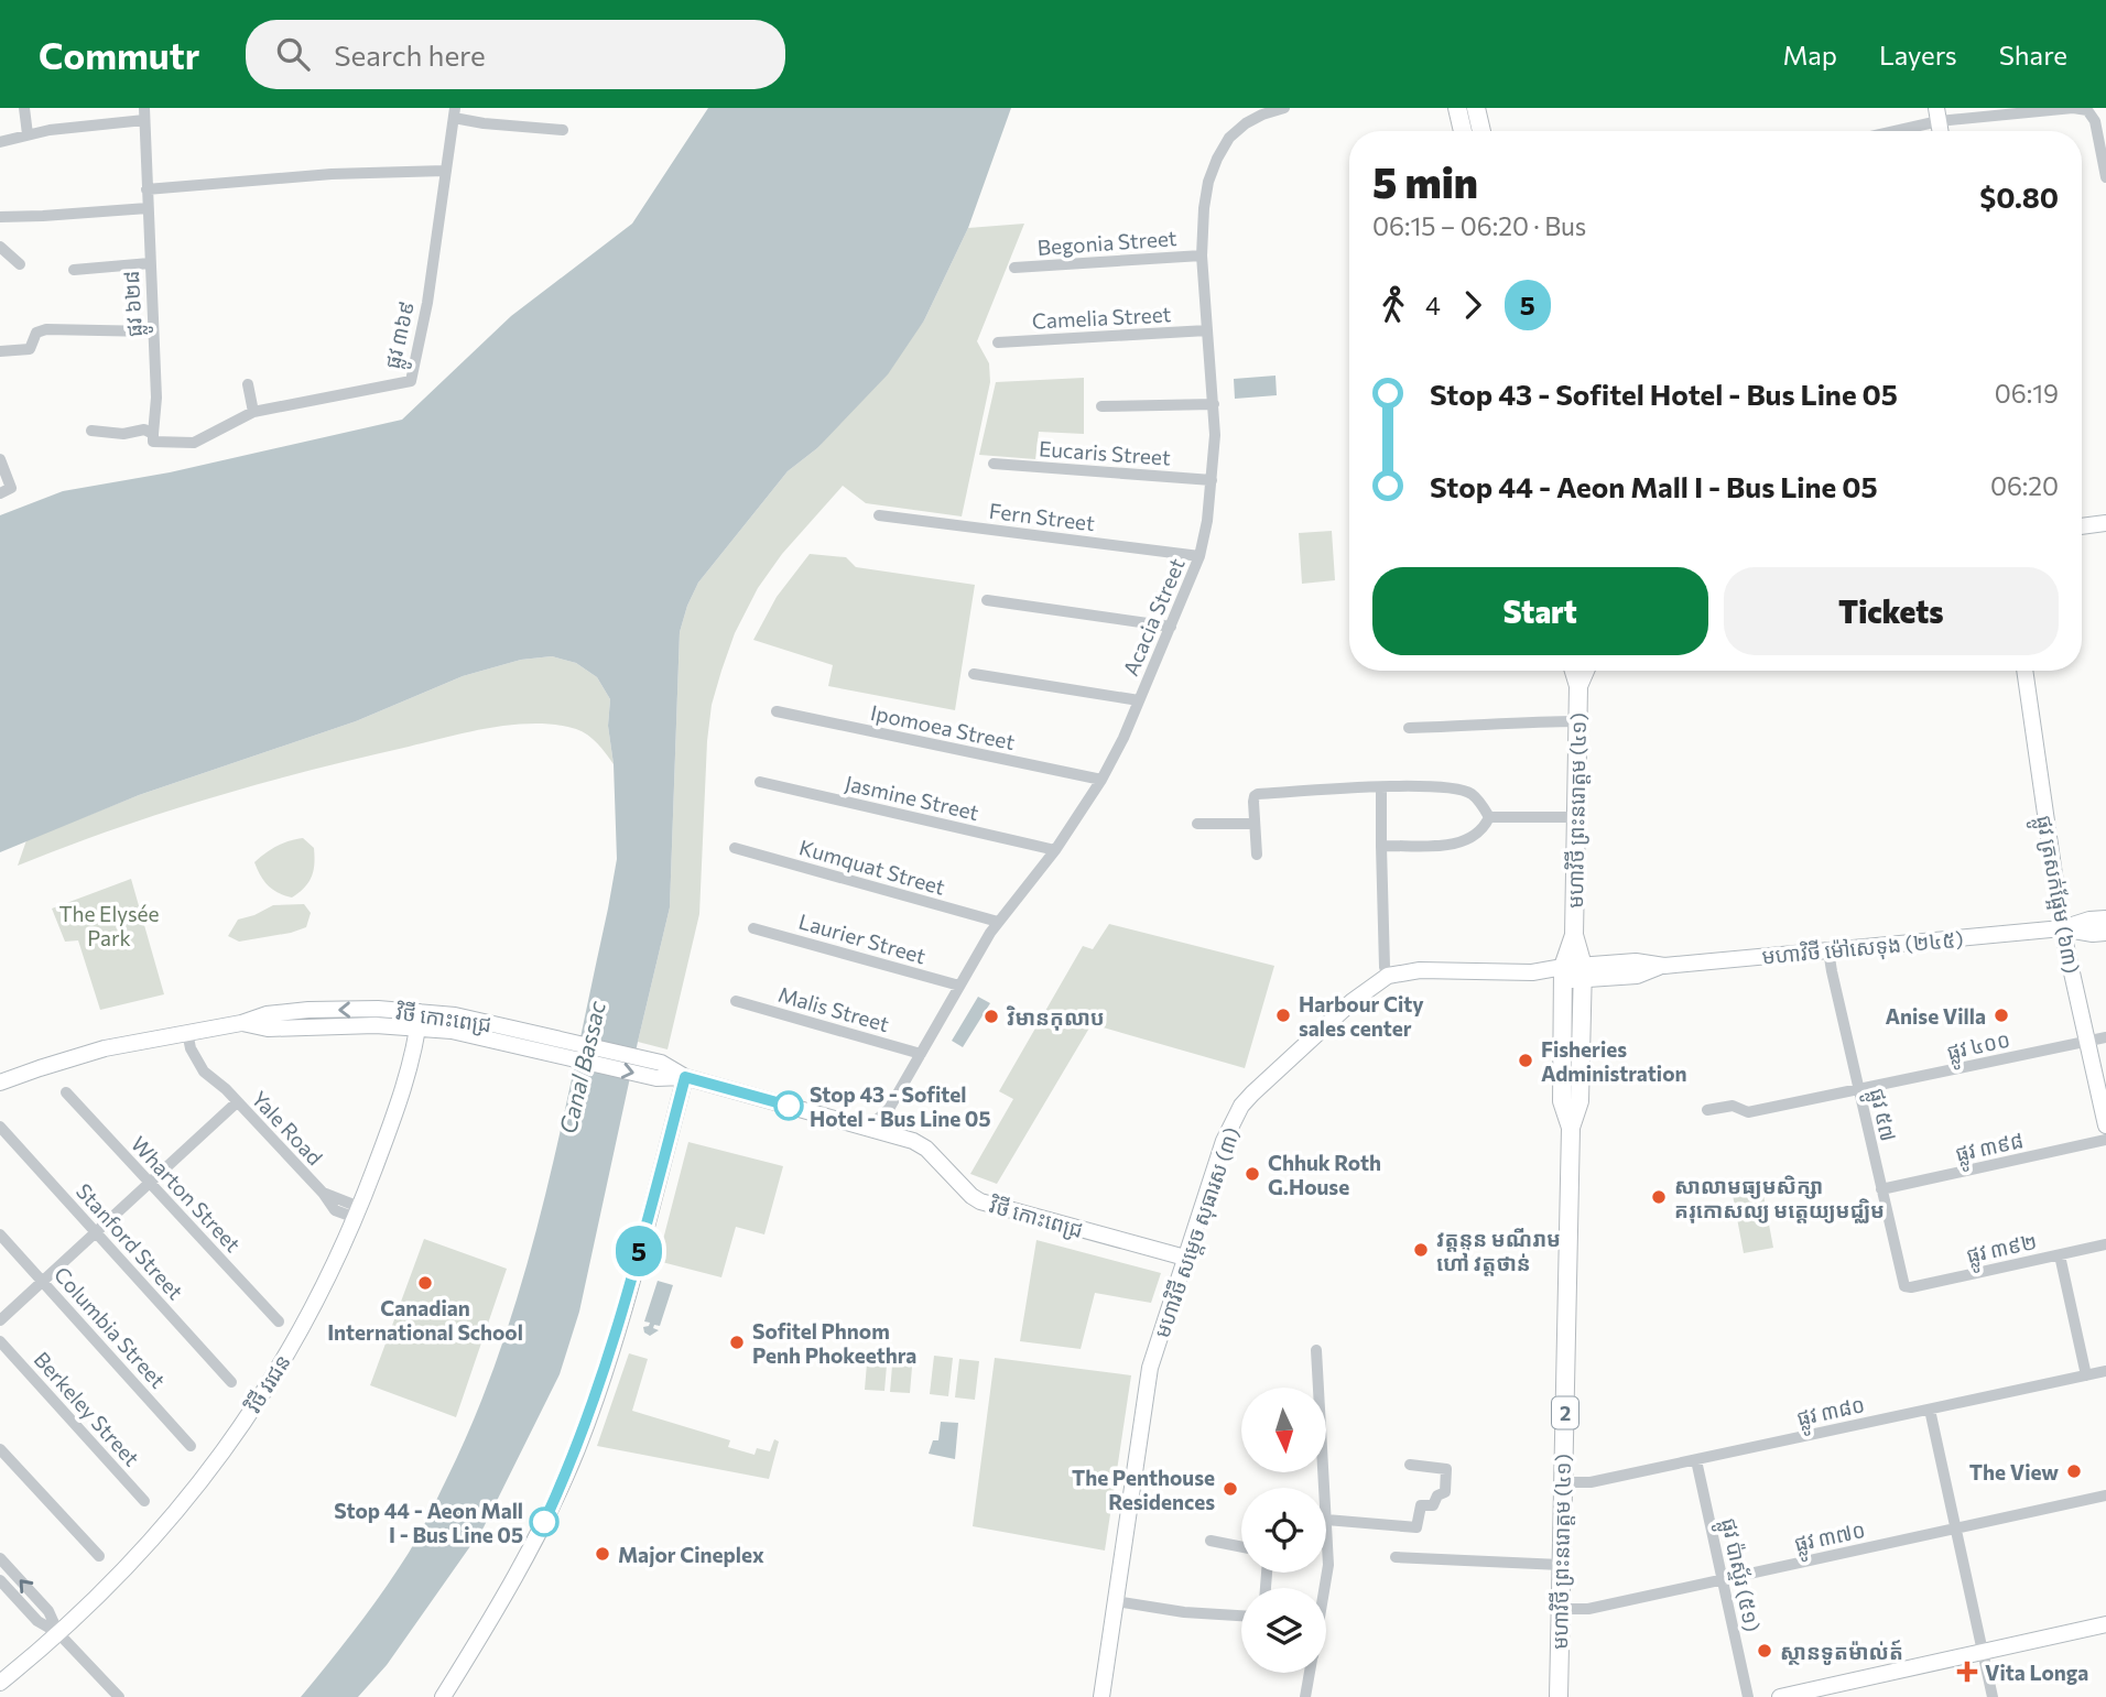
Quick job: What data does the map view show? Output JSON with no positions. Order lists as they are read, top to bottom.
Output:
{
  "streets": {
    "main road": [
      "មហាវិថី ព្រះនរោត្តម (៤១)",
      "ផ្លូវ ត្រសក់ផ្អែម (៦៣)",
      "មហាវិថី ម៉ៅសេទុង (២៤៥)",
      "វិថី កោះពេជ្រ",
      "មហាវិថី សម្តេច សុធារស (៣)",
      "វិថី វរជន",
      "2"
    ],
    "street": [
      "Begonia Street",
      "ផ្លូវ ៦២៨",
      "Camelia Street",
      "ផ្លូវ ៣៦៩",
      "Eucaris Street",
      "Fern Street",
      "Acacia Street",
      "Ipomoea Street",
      "Jasmine Street",
      "Kumquat Street",
      "Laurier Street",
      "Malis Street",
      "ផ្លូវ ៤០០",
      "ផ្លូវ ៥៧",
      "Yale Road",
      "ផ្លូវ ៣៩៨",
      "Wharton Street",
      "Stanford Street",
      "ផ្លូវ ៣៩២",
      "Columbia Street",
      "Berkeley Street",
      "ផ្លូវ ៣៨០",
      "ផ្លូវ ៣៧០",
      "ផ្លូវ ប៉ាស្ទ័រ (៥១)"
    ]
  },
  "crossings": [
    ["Begonia Street", "Acacia Street"],
    ["ផ្លូវ ៦២៨", "ផ្លូវ ៣៦៩"],
    ["Camelia Street", "Acacia Street"],
    ["Eucaris Street", "Acacia Street"],
    ["Fern Street", "Acacia Street"],
    ["Acacia Street", "Ipomoea Street"],
    ["Acacia Street", "Jasmine Street"],
    ["Acacia Street", "Kumquat Street"],
    ["Acacia Street", "Laurier Street"],
    ["Acacia Street", "Malis Street"],
    ["Acacia Street", "វិថី កោះពេជ្រ"],
    ["មហាវិថី ព្រះនរោត្តម (៤១)", "មហាវិថី ម៉ៅសេទុង (២៤៥)"],
    ["មហាវិថី ព្រះនរោត្តម (៤១)", "មហាវិថី សម្តេច សុធារស (៣)"],
    ["មហាវិថី ព្រះនរោត្តម (៤១)", "ផ្លូវ ៣៨០"],
    ["មហាវិថី ព្រះនរោត្តម (៤១)", "ផ្លូវ ៣៧០"],
    ["ផ្លូវ ត្រសក់ផ្អែម (៦៣)", "មហាវិថី ម៉ៅសេទុង (២៤៥)"],
    ["ផ្លូវ ត្រសក់ផ្អែម (៦៣)", "ផ្លូវ ៤០០"],
    ["មហាវិថី ម៉ៅសេទុង (២៤៥)", "ផ្លូវ ៥៧"],
    ["មហាវិថី ម៉ៅសេទុង (២៤៥)", "មហាវិថី សម្តេច សុធារស (៣)"],
    ["វិថី កោះពេជ្រ", "Yale Road"],
    ["វិថី កោះពេជ្រ", "មហាវិថី សម្តេច សុធារស (៣)"],
    ["វិថី កោះពេជ្រ", "វិថី វរជន"],
    ["ផ្លូវ ៤០០", "ផ្លូវ ៥៧"],
    ["ផ្លូវ ៥៧", "ផ្លូវ ៣៩៨"],
    ["ផ្លូវ ៥៧", "ផ្លូវ ៣៩២"],
    ["Yale Road", "វិថី វរជន"],
    ["ផ្លូវ ៣៨០", "ផ្លូវ ប៉ាស្ទ័រ (៥១)"],
    ["ផ្លូវ ៣៧០", "ផ្លូវ ប៉ាស្ទ័រ (៥១)"]
  ],
  "water": ["Canal Bassac"],
  "parks": ["The Elysée Park"],
  "places": {
    "other": [
      "Harbour City sales center",
      "Anise Villa",
      "វិមានកុលាប",
      "Fisheries Administration",
      "Stop 43 - Sofitel Hotel - Bus Line 05",
      "Chhuk Roth G.House",
      "សាលាមធ្យមសិក្សា គរុកោសល្យ មត្តេយ្យមជ្ឈិម",
      "វត្តនួន មណីរាម ហៅ វត្តថាន់",
      "Canadian International School",
      "Sofitel Phnom Penh Phokeethra",
      "The View",
      "The Penthouse Residences",
      "Stop 44 - Aeon Mall I - Bus Line 05",
      "Major Cineplex",
      "ស្ថានទូតម៉ាល់ត៍"
    ],
    "health": ["Vita Longa"]
  },
  "lines": ["bus line 5"],
  "north": "bottom",
  "page": {
    "header": "Commutr",
    "search": "Search here",
    "nav": ["Map", "Layers", "Share"],
    "on_map": "5",
    "heading": ["5 min", "06:15 – 06:20 · Bus", "$0.80"],
    "legs": ["4", "5"],
    "list": [
      {
        "name": "Stop 43 - Sofitel Hotel - Bus Line 05",
        "value": "06:19"
      },
      {
        "name": "Stop 44 - Aeon Mall I - Bus Line 05",
        "value": "06:20"
      }
    ],
    "buttons": ["Start", "Tickets"]
  }
}
